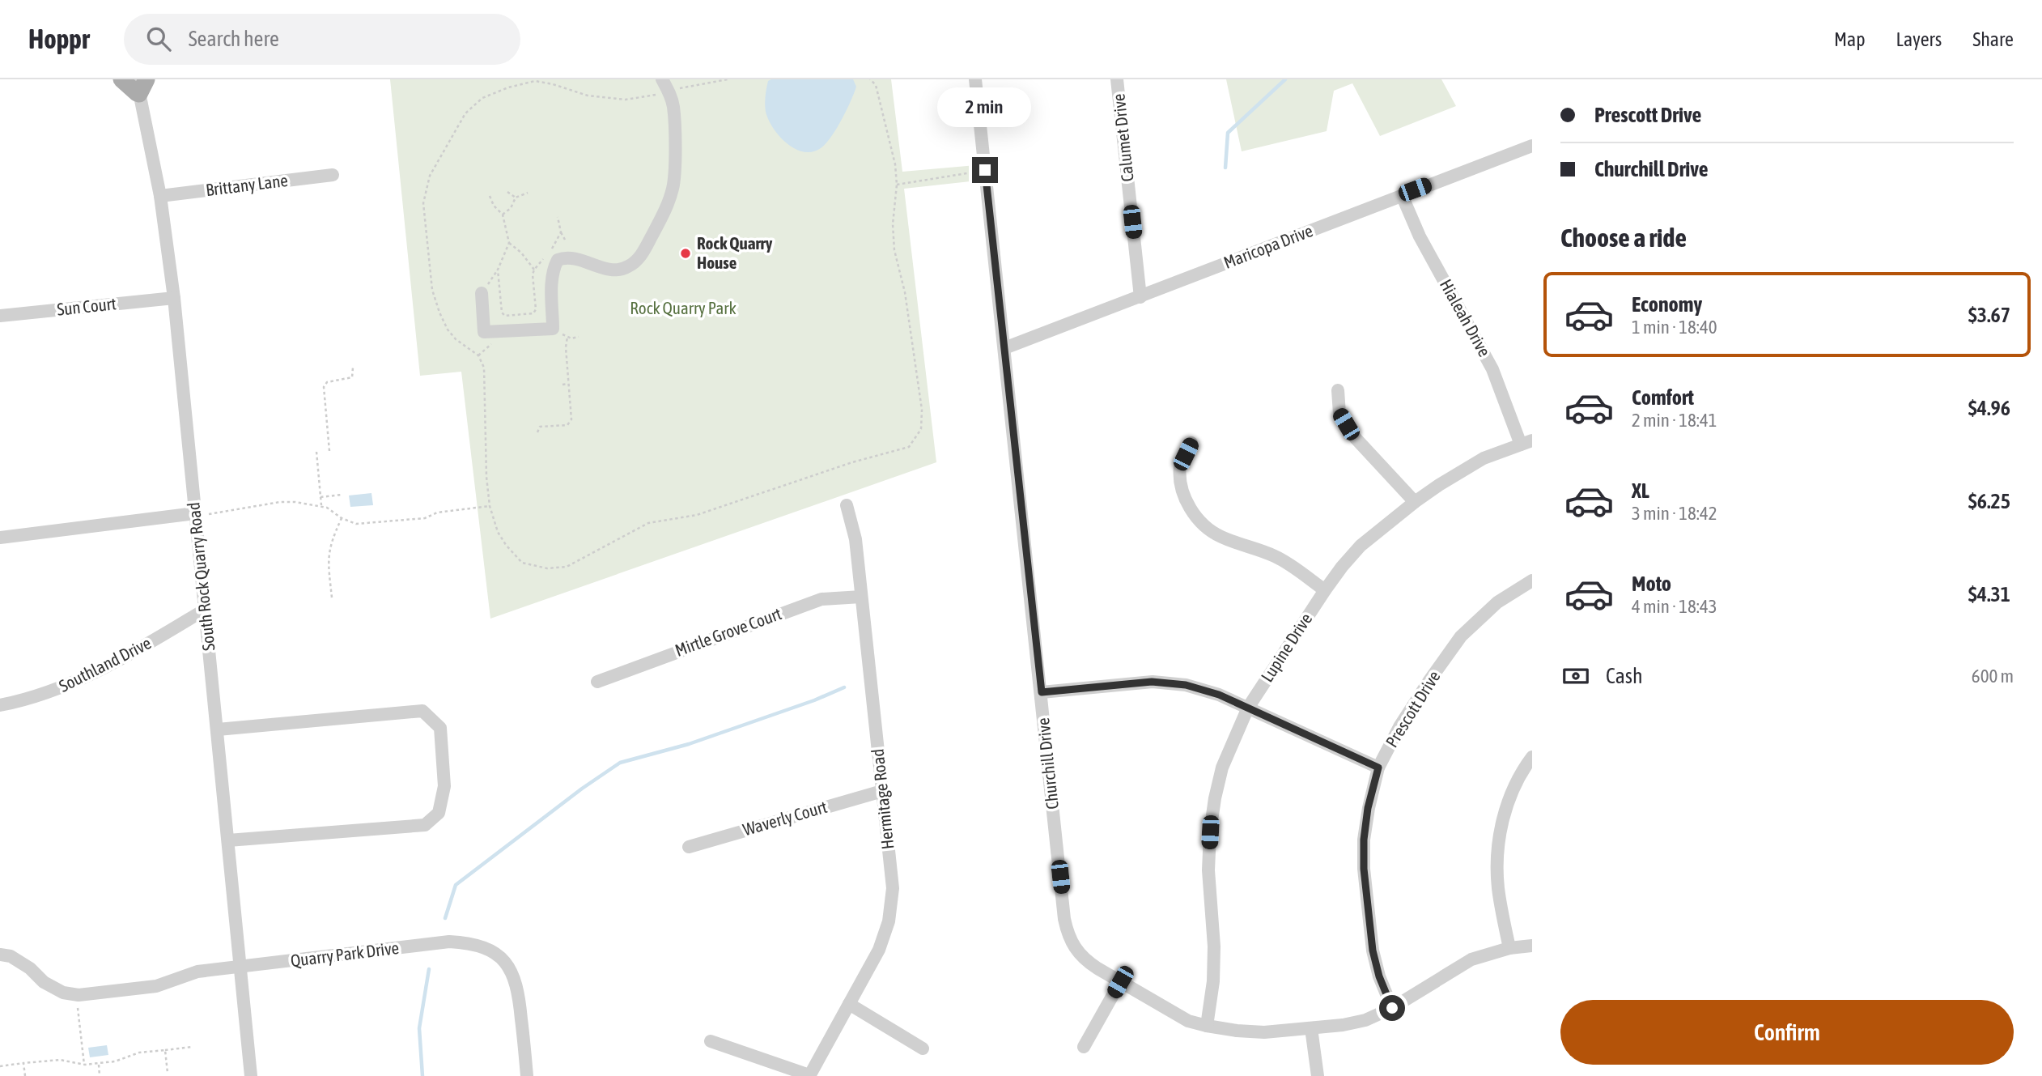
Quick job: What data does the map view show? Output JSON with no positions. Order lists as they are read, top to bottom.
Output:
{
  "streets": {
    "street": [
      "Calumet Drive",
      "Brittany Lane",
      "Maricopa Drive",
      "Sun Court",
      "Hialeah Drive",
      "South Rock Quarry Road",
      "Mirtle Grove Court",
      "Lupine Drive",
      "Southland Drive",
      "Prescott Drive",
      "Churchill Drive",
      "Hermitage Road",
      "Waverly Court",
      "Quarry Park Drive"
    ]
  },
  "crossings": [
    ["Calumet Drive", "Maricopa Drive"],
    ["Brittany Lane", "South Rock Quarry Road"],
    ["Maricopa Drive", "Hialeah Drive"],
    ["Maricopa Drive", "Churchill Drive"],
    ["Sun Court", "South Rock Quarry Road"],
    ["Hialeah Drive", "Lupine Drive"],
    ["South Rock Quarry Road", "Southland Drive"],
    ["South Rock Quarry Road", "Quarry Park Drive"],
    ["Mirtle Grove Court", "Hermitage Road"],
    ["Lupine Drive", "Churchill Drive"],
    ["Prescott Drive", "Churchill Drive"],
    ["Hermitage Road", "Waverly Court"]
  ],
  "parks": ["Rock Quarry Park"],
  "places": ["Rock Quarry House"],
  "page": {
    "header": "Hoppr",
    "search": "Search here",
    "nav": ["Map", "Layers", "Share"],
    "banner": ["Prescott Drive", "Churchill Drive"],
    "bubble": "2 min",
    "heading": "Choose a ride",
    "list": [
      {
        "name": "Economy",
        "note": "1 min · 18:40",
        "value": "$3.67"
      },
      {
        "name": "Comfort",
        "note": "2 min · 18:41",
        "value": "$4.96"
      },
      {
        "name": "XL",
        "note": "3 min · 18:42",
        "value": "$6.25"
      },
      {
        "name": "Moto",
        "note": "4 min · 18:43",
        "value": "$4.31"
      }
    ],
    "pay": ["Cash", "600 m"],
    "buttons": "Confirm"
  }
}
